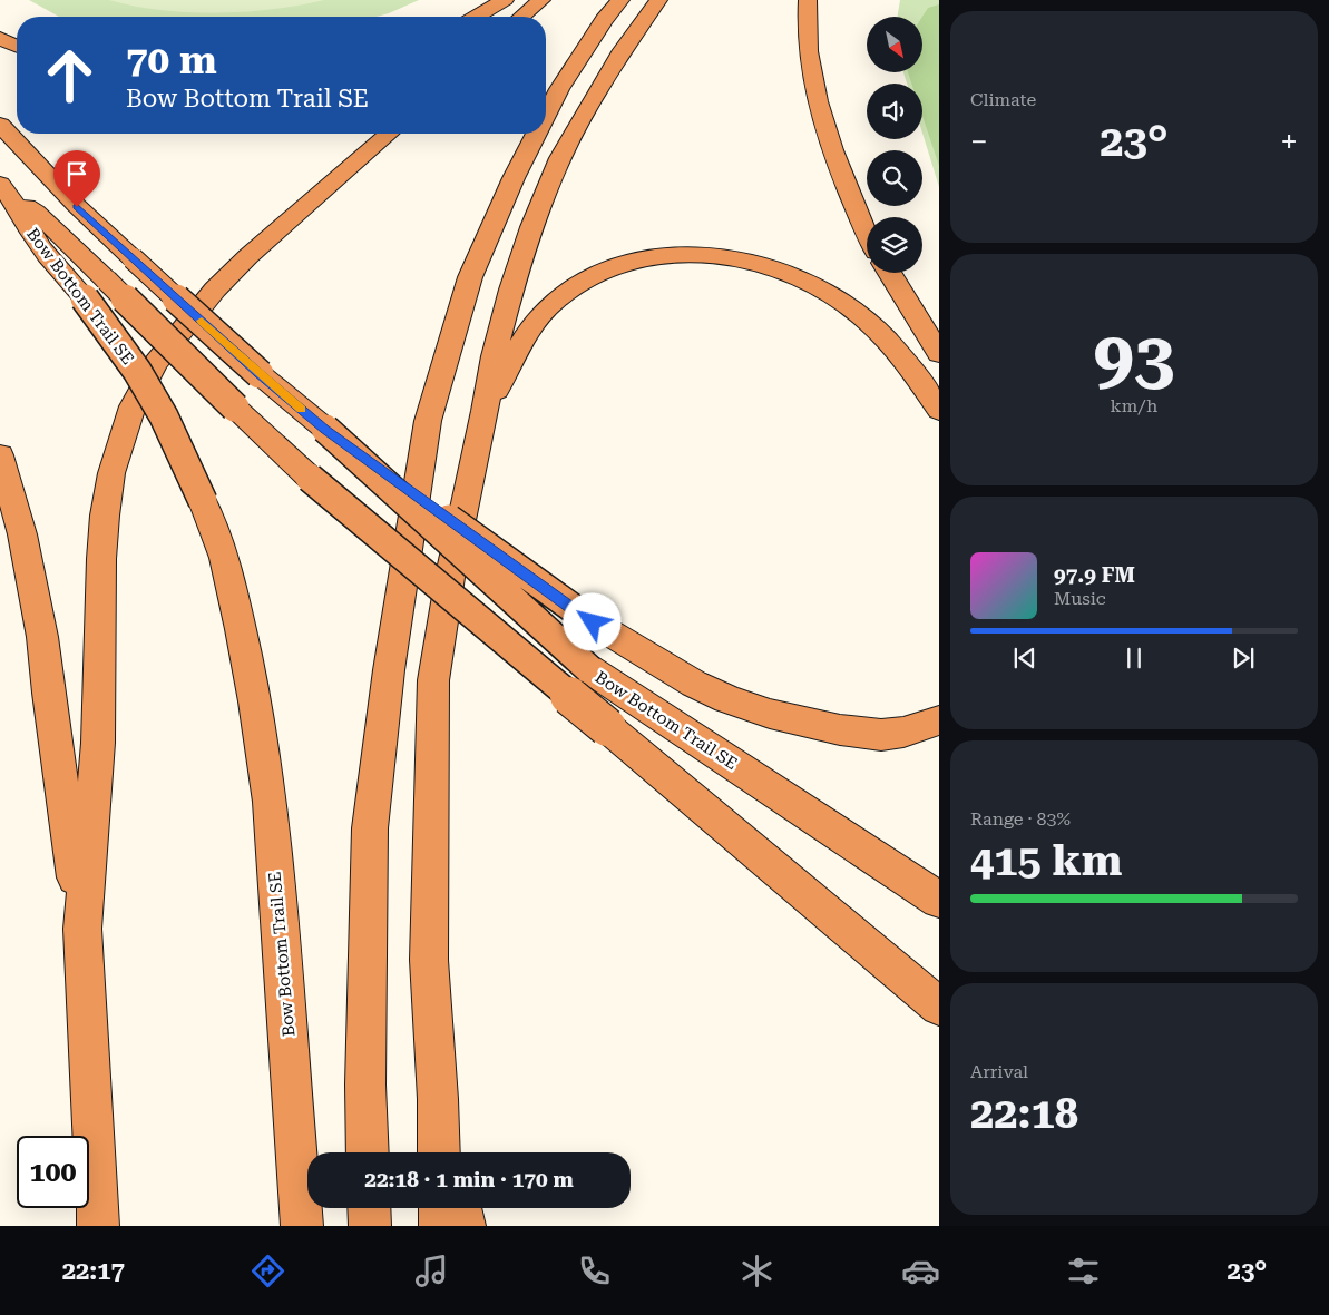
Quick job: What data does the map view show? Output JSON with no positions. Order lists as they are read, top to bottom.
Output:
{
  "streets": {
    "highway": ["Bow Bottom Trail SE"]
  },
  "north": "bottom right",
  "page": {
    "tile": [
      "Climate",
      ["93", "km/h"],
      ["Range · 83%", "415 km"],
      ["Arrival", "22:18"]
    ],
    "turn": ["70 m", "Bow Bottom Trail SE"],
    "heat": ["−", "23°", "+"],
    "song": ["97.9 FM", "Music"],
    "limit": "100",
    "trip": "22:18 · 1 min · 170 m",
    "tabs": ["22:17", "23°"]
  }
}
